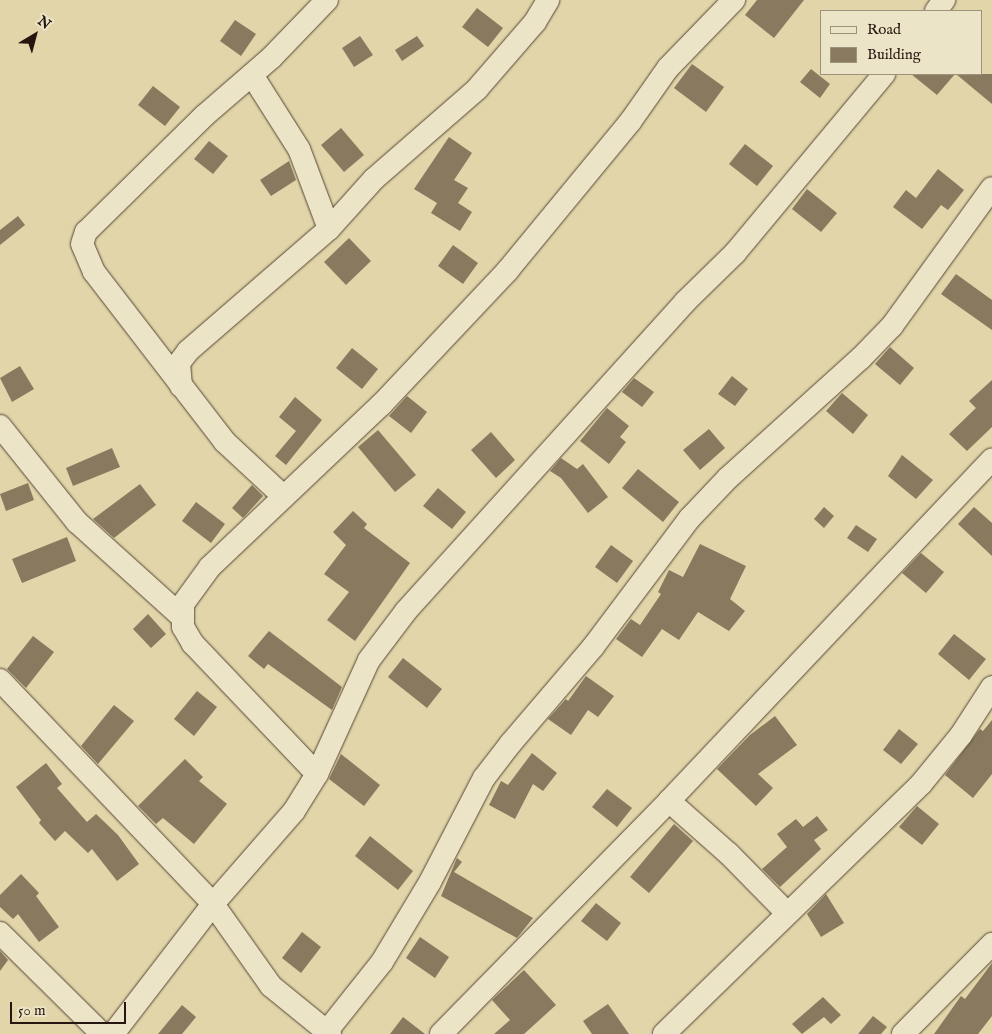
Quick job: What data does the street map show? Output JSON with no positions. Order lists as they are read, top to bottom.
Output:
{
  "legend": ["Road", "Building"],
  "scale_bar": "50 m",
  "north": "top right"
}
